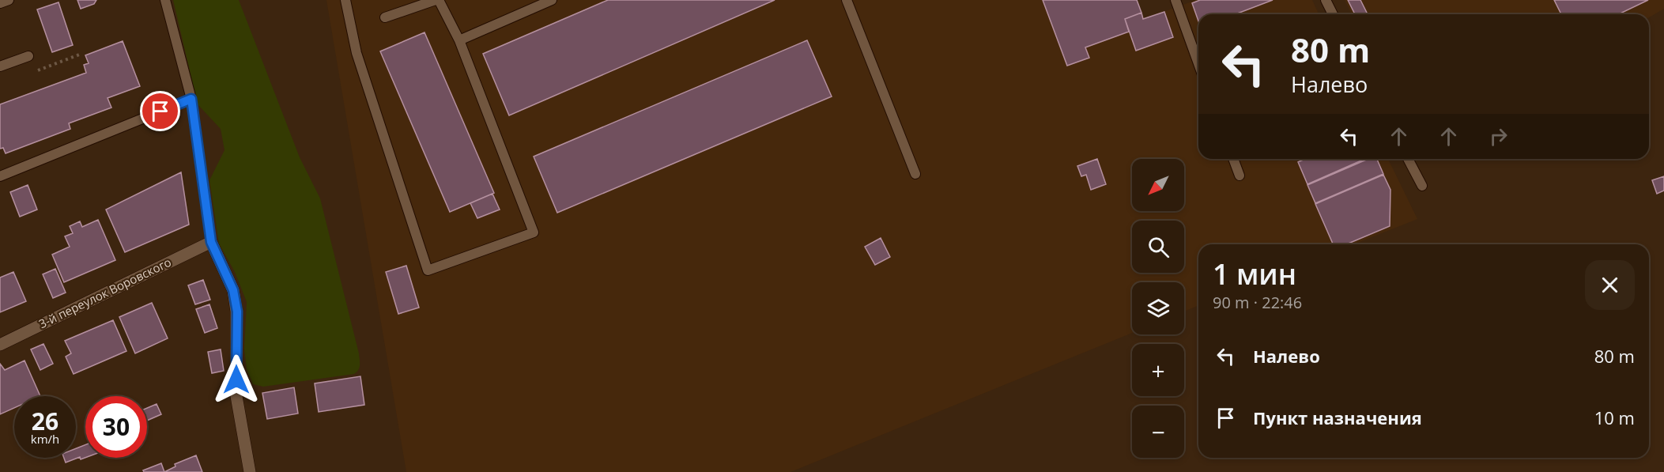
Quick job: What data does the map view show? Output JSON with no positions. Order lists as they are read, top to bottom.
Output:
{
  "streets": {
    "street": ["3-й переулок Воровского"]
  },
  "north": "bottom left",
  "page": {
    "turn": ["80 m", "Налево"],
    "map_buttons": ["+", "−"],
    "heading": ["1 мин", "90 m · 22:46"],
    "list": [
      {
        "name": "Налево",
        "value": "80 m"
      },
      {
        "name": "Пункт назначения",
        "value": "10 m"
      }
    ],
    "speed": "26 km/h",
    "limit": "30"
  }
}
